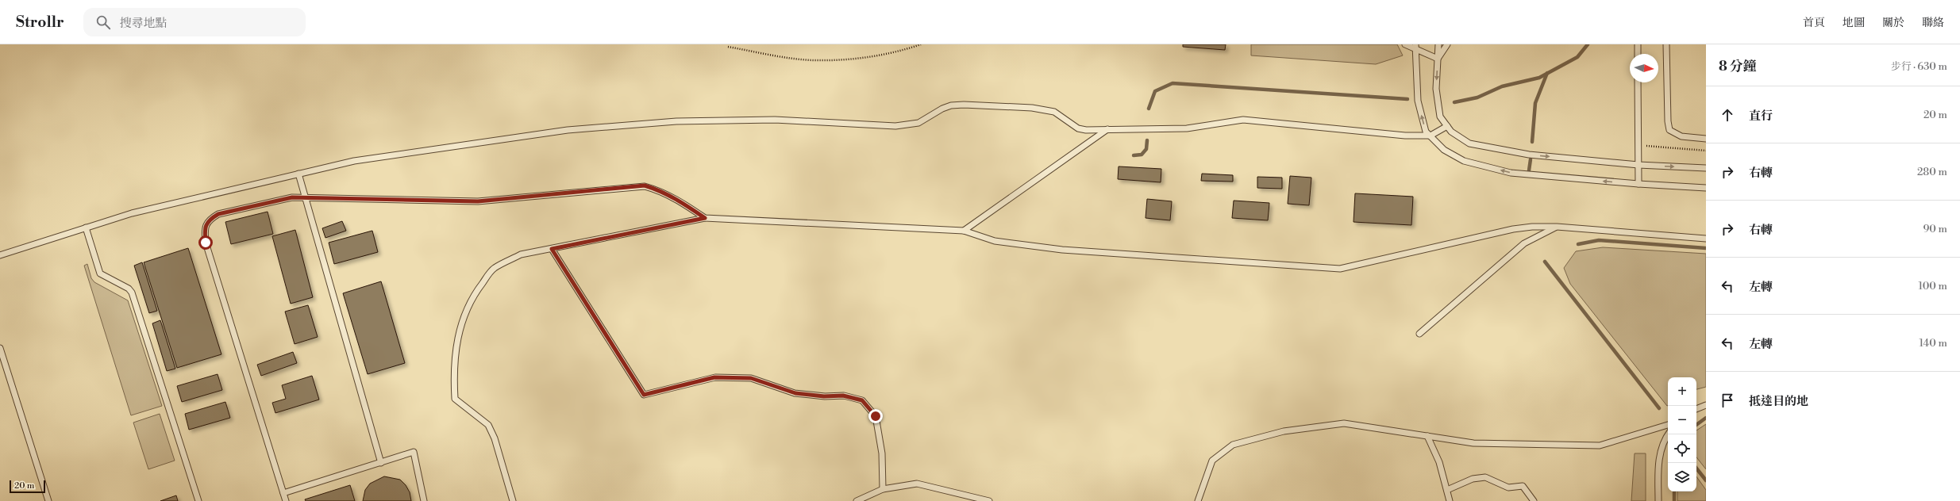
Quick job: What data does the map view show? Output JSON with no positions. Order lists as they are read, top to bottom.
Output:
{
  "scale_bar": "20 m",
  "north": "right",
  "page": {
    "header": "Strollr",
    "search": "搜尋地點",
    "nav": [
      "首頁",
      "地圖",
      "關於",
      "聯絡"
    ],
    "heading": ["8 分鐘", "步行 · 630 m"],
    "list": [
      ["直行", "20 m"],
      ["右轉", "280 m"],
      ["右轉", "90 m"],
      ["左轉", "100 m"],
      ["左轉", "140 m"],
      "抵達目的地"
    ],
    "map_buttons": ["+", "−"],
    "scale": "20 m"
  }
}
